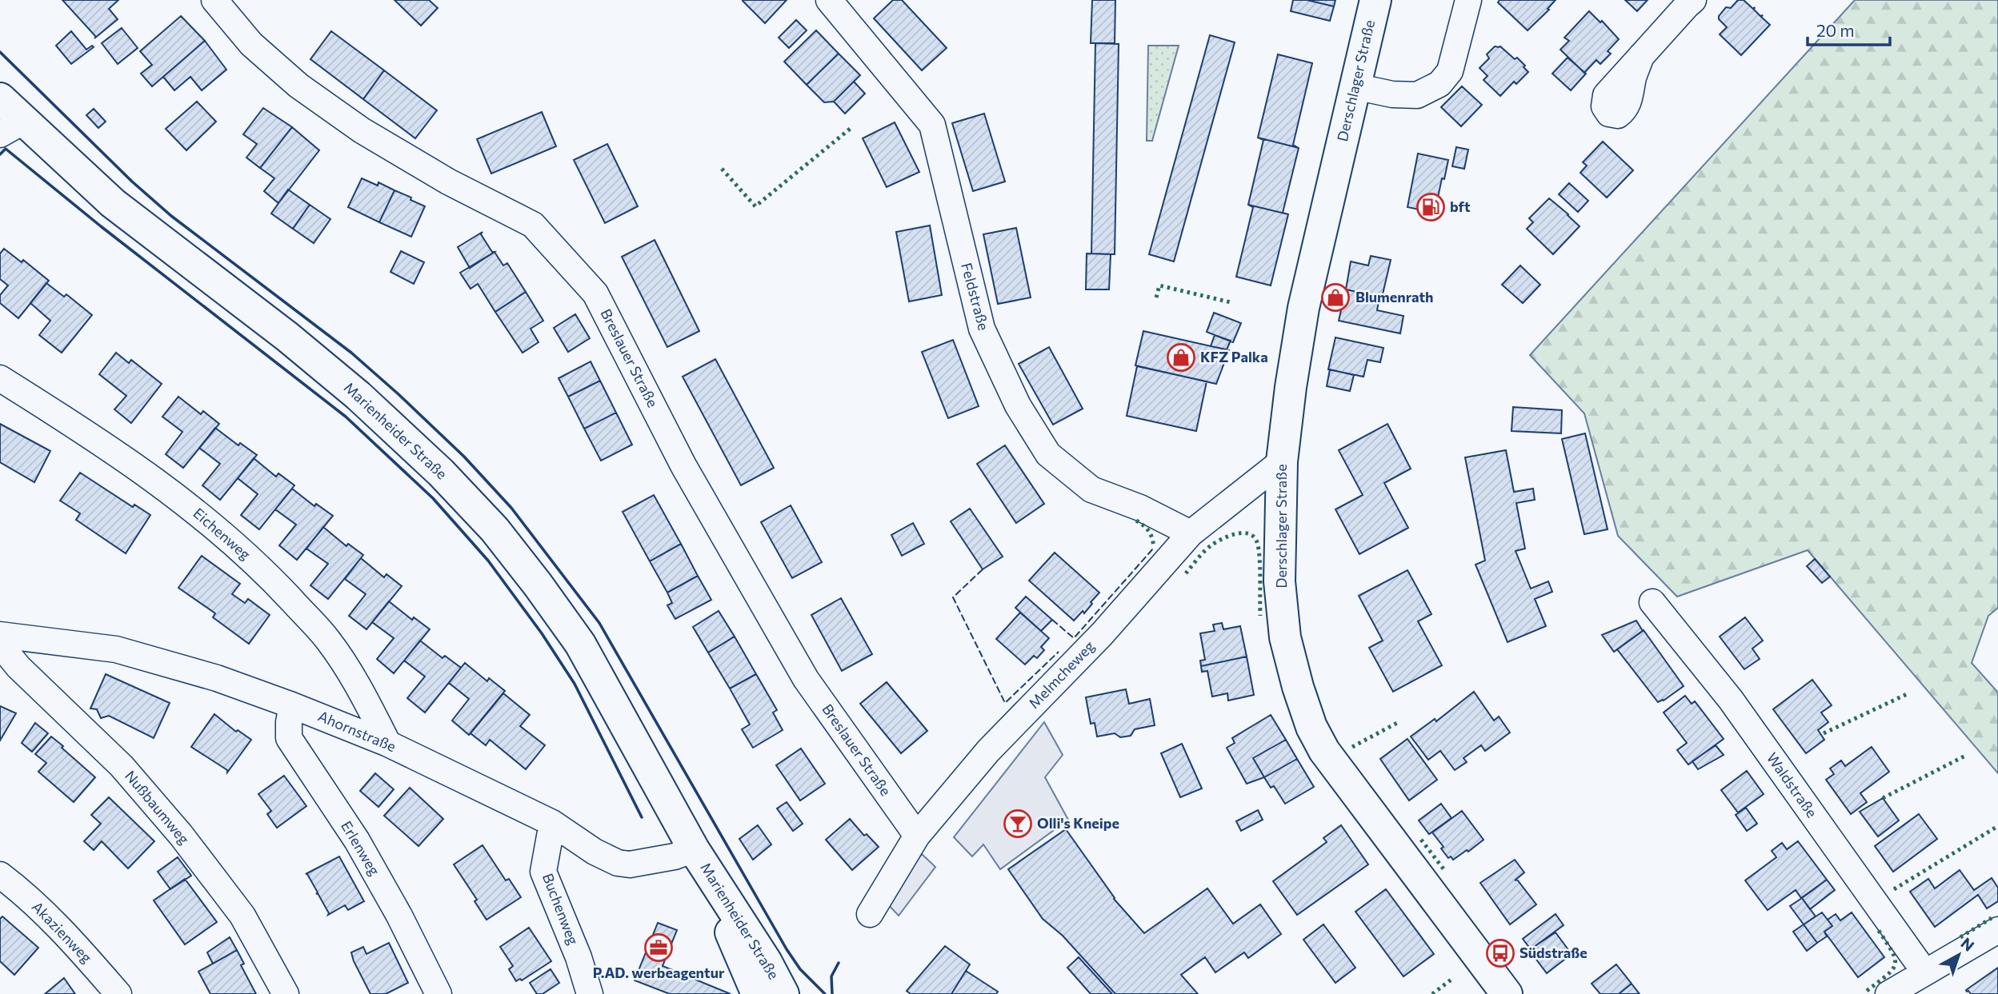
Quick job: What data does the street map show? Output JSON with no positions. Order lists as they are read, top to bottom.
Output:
{
  "streets": {
    "main road": ["Derschlager Straße", "Marienheider Straße"],
    "street": [
      "Feldstraße",
      "Breslauer Straße",
      "Eichenweg",
      "Melmcheweg",
      "Ahornstraße",
      "Waldstraße",
      "Nußbaumweg",
      "Erlenweg",
      "Buchenweg",
      "Akazienweg"
    ]
  },
  "crossings": [
    ["Derschlager Straße", "Melmcheweg"],
    ["Feldstraße", "Melmcheweg"],
    ["Breslauer Straße", "Melmcheweg"],
    ["Marienheider Straße", "Ahornstraße"],
    ["Eichenweg", "Ahornstraße"],
    ["Ahornstraße", "Erlenweg"],
    ["Ahornstraße", "Buchenweg"]
  ],
  "places": {
    "fuel station": ["bft"],
    "shop": ["Blumenrath", "KFZ Palka"],
    "bar": ["Olli's Kneipe"],
    "office": ["P.AD. werbeagentur"],
    "bus stop": ["Südstraße"]
  },
  "scale_bar": "20 m",
  "north": "top right"
}
